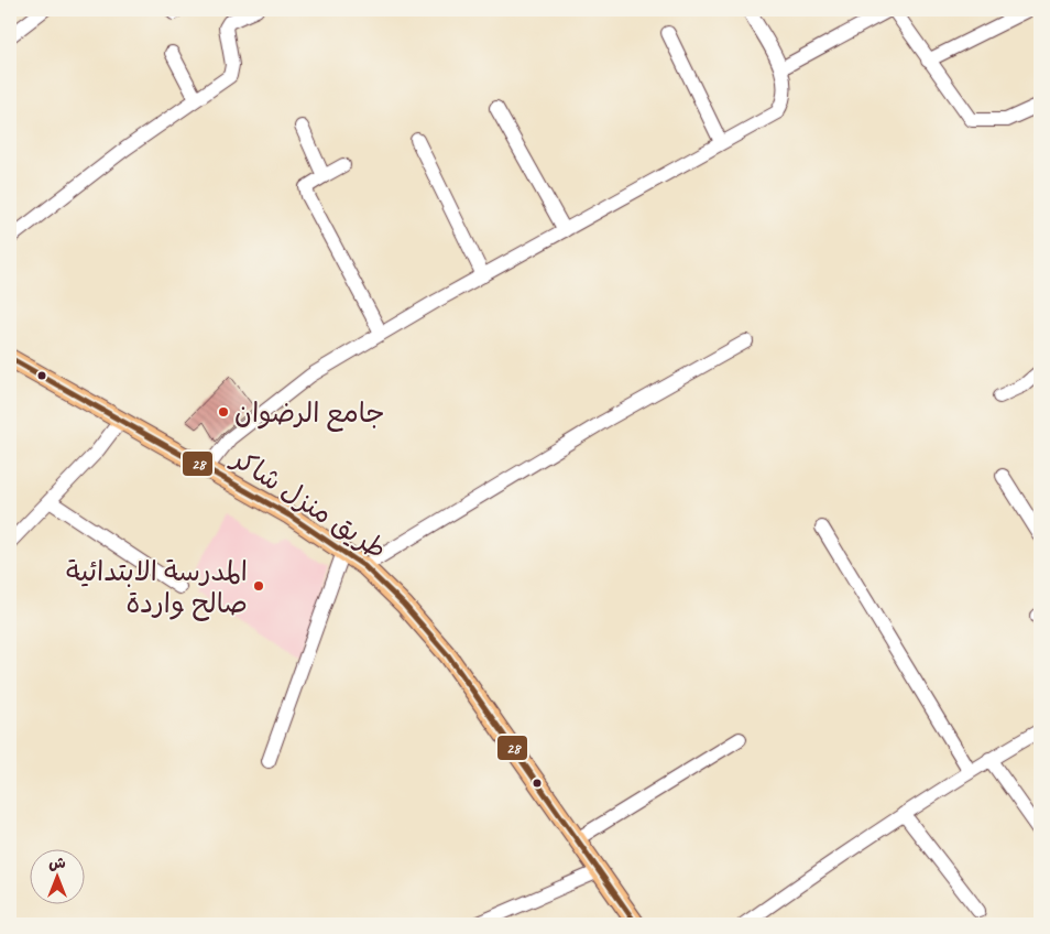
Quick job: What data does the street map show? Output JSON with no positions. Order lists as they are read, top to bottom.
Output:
{
  "streets": {
    "main road": ["طريق منزل شاكر"]
  },
  "places": ["جامع الرضوان", "المدرسة الابتدائية صالح واردة"],
  "lines": ["transit line 28"],
  "north": "top"
}
